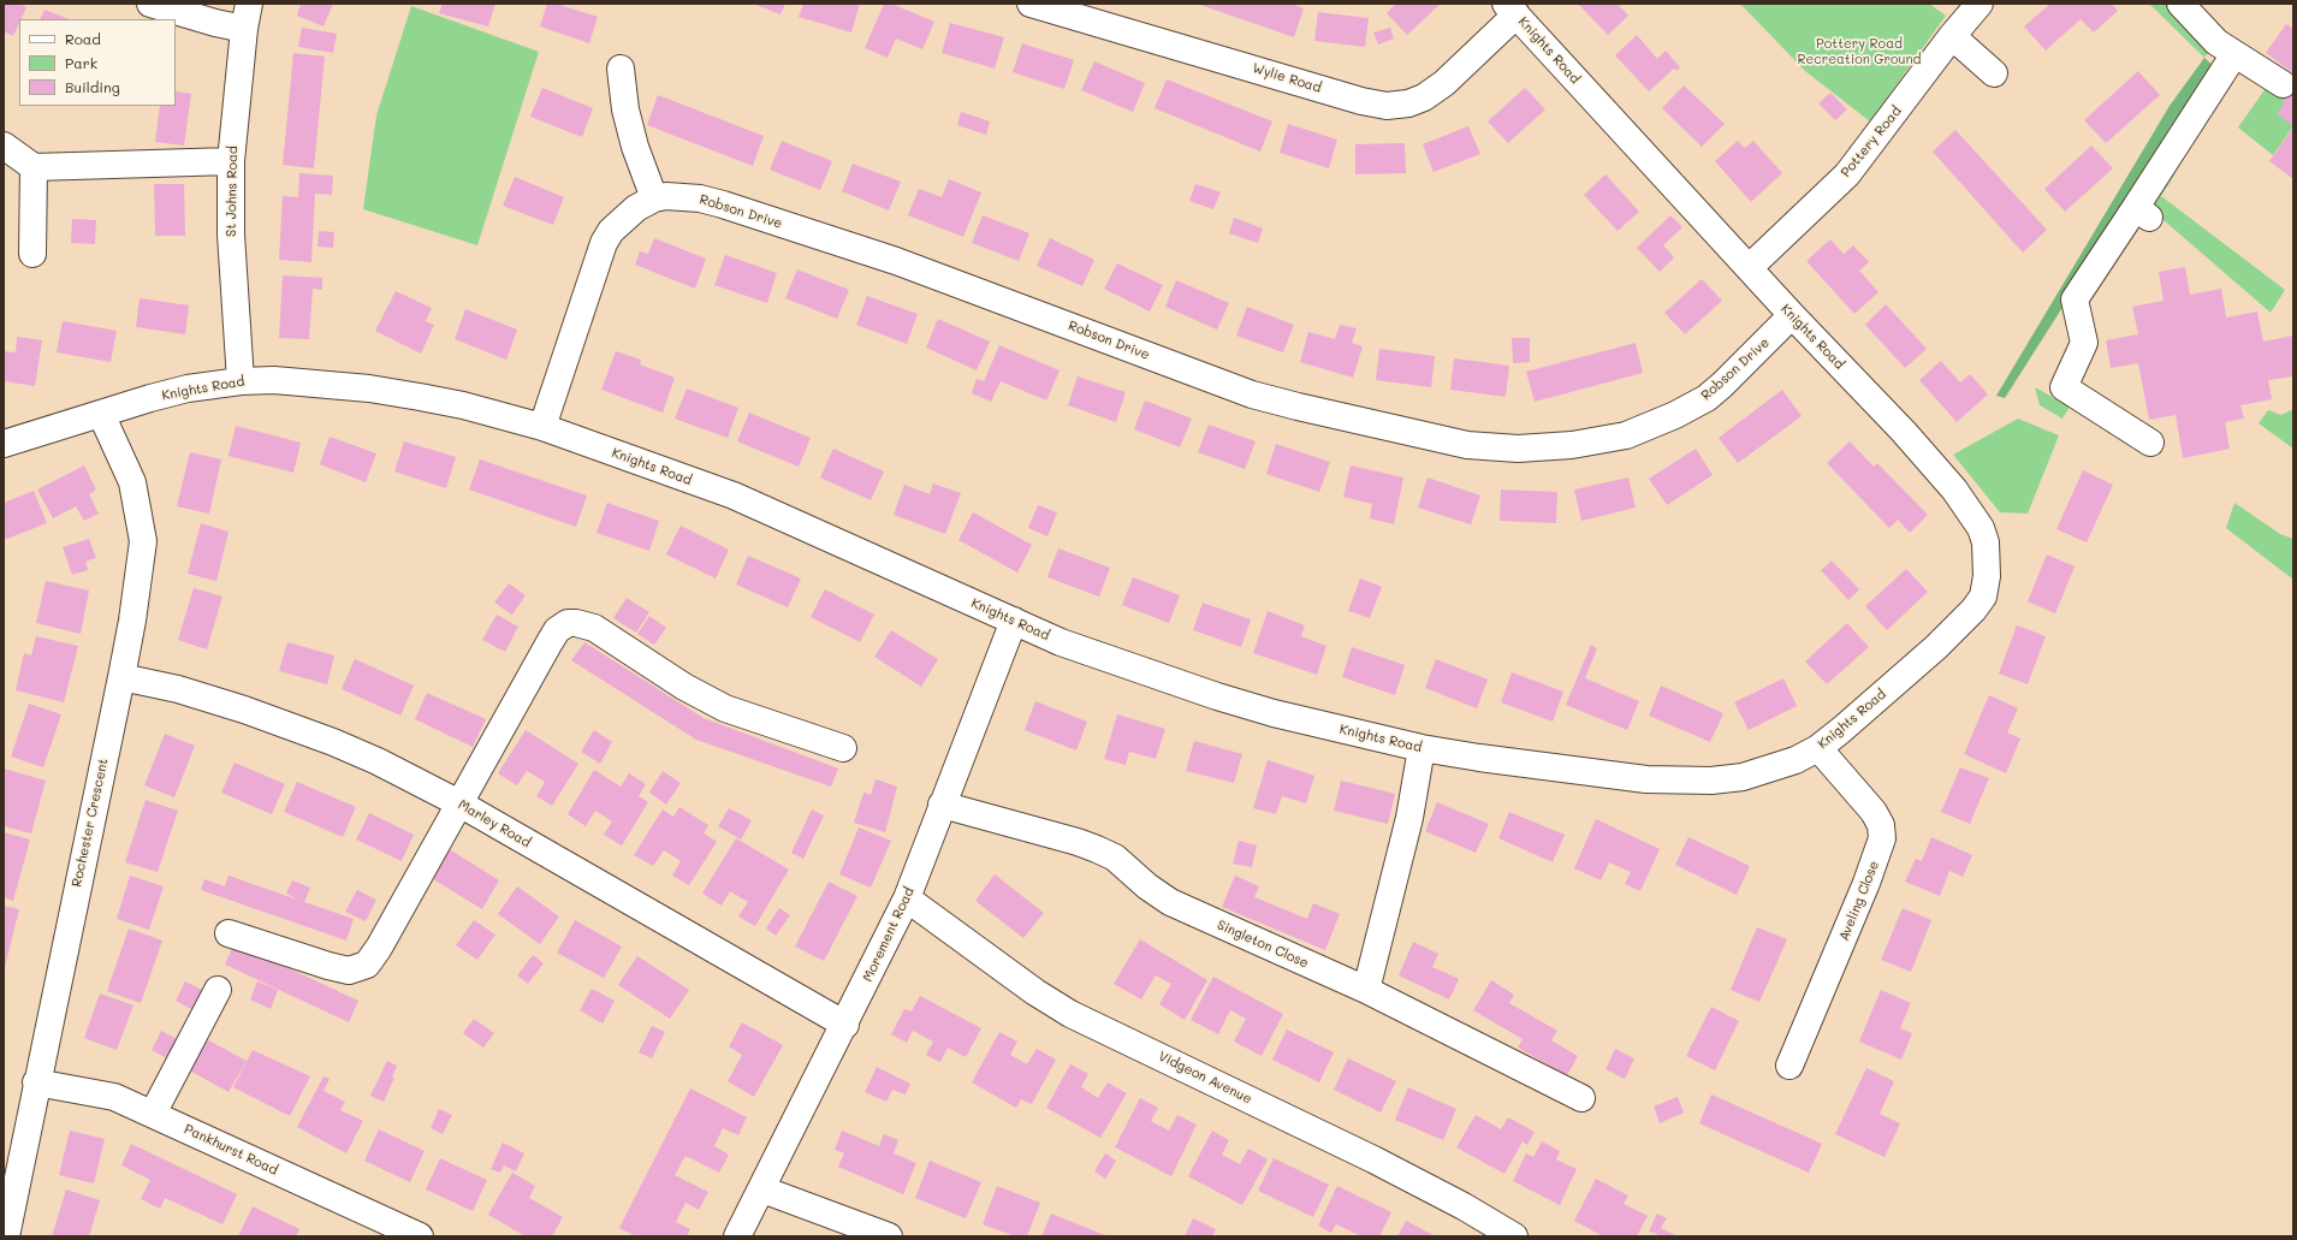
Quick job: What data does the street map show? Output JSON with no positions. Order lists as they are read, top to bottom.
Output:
{
  "streets": {
    "street": [
      "Knights Road",
      "Wylie Road",
      "Pottery Road",
      "St Johns Road",
      "Robson Drive",
      "Rochester Crescent",
      "Marley Road",
      "Aveling Close",
      "Morement Road",
      "Singleton Close",
      "Vidgeon Avenue",
      "Pankhurst Road"
    ]
  },
  "crossings": [
    ["Knights Road", "Wylie Road"],
    ["Knights Road", "Pottery Road"],
    ["Knights Road", "St Johns Road"],
    ["Knights Road", "Robson Drive"],
    ["Knights Road", "Rochester Crescent"],
    ["Knights Road", "Aveling Close"],
    ["Knights Road", "Morement Road"],
    ["Rochester Crescent", "Marley Road"],
    ["Rochester Crescent", "Pankhurst Road"],
    ["Marley Road", "Morement Road"],
    ["Morement Road", "Singleton Close"],
    ["Morement Road", "Vidgeon Avenue"]
  ],
  "parks": ["Pottery Road Recreation Ground"],
  "legend": ["Road", "Park", "Building"]
}
